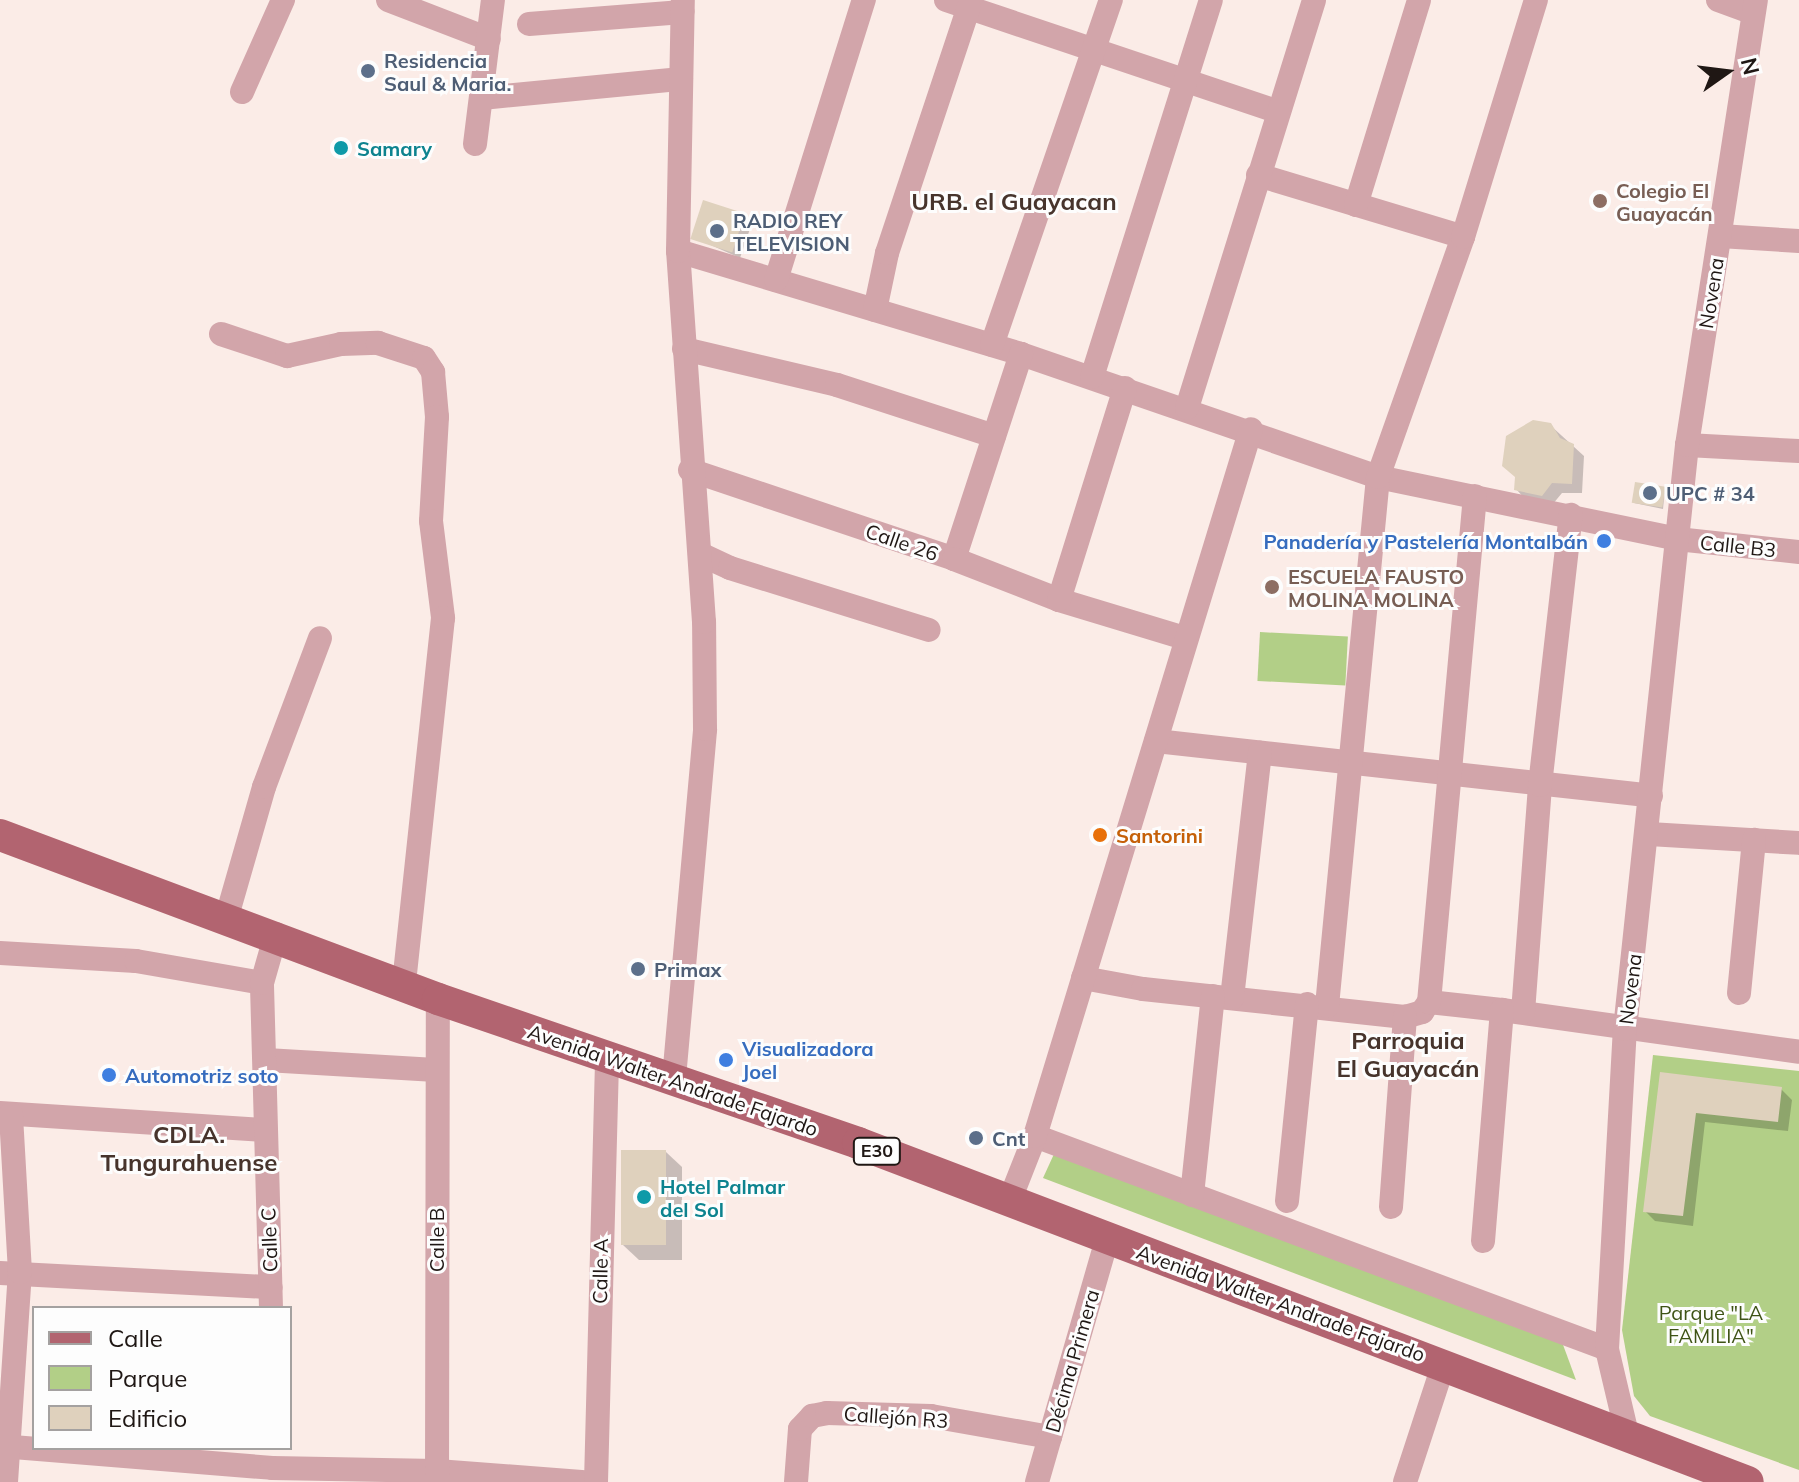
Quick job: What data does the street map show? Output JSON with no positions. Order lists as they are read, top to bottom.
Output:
{
  "streets": {
    "main road": ["Avenida Walter Andrade Fajardo", "E30"],
    "street": [
      "Novena",
      "Calle 26",
      "Calle B3",
      "Calle C",
      "Calle B",
      "Calle A",
      "Décima Primera",
      "Callejón R3"
    ]
  },
  "crossings": [
    ["Novena", "Calle B3"],
    ["Novena", "Avenida Walter Andrade Fajardo"],
    ["Avenida Walter Andrade Fajardo", "Calle C"],
    ["Avenida Walter Andrade Fajardo", "Calle B"],
    ["Avenida Walter Andrade Fajardo", "Calle A"],
    ["Avenida Walter Andrade Fajardo", "Décima Primera"],
    ["Décima Primera", "Callejón R3"]
  ],
  "districts": ["URB. el Guayacan", "Parroquia El Guayacán", "CDLA. Tungurahuense"],
  "parks": ["Parque \"LA FAMILIA\""],
  "places": [
    "Residencia Saul & Maria.",
    "Samary",
    "Colegio El Guayacán",
    "RADIO REY TELEVISION",
    "UPC # 34",
    "Panadería y Pastelería Montalbán",
    "ESCUELA FAUSTO MOLINA MOLINA",
    "Santorini",
    "Primax",
    "Visualizadora Joel",
    "Automotriz soto",
    "Cnt",
    "Hotel Palmar del Sol"
  ],
  "legend": ["Calle", "Parque", "Edificio"],
  "north": "right"
}
